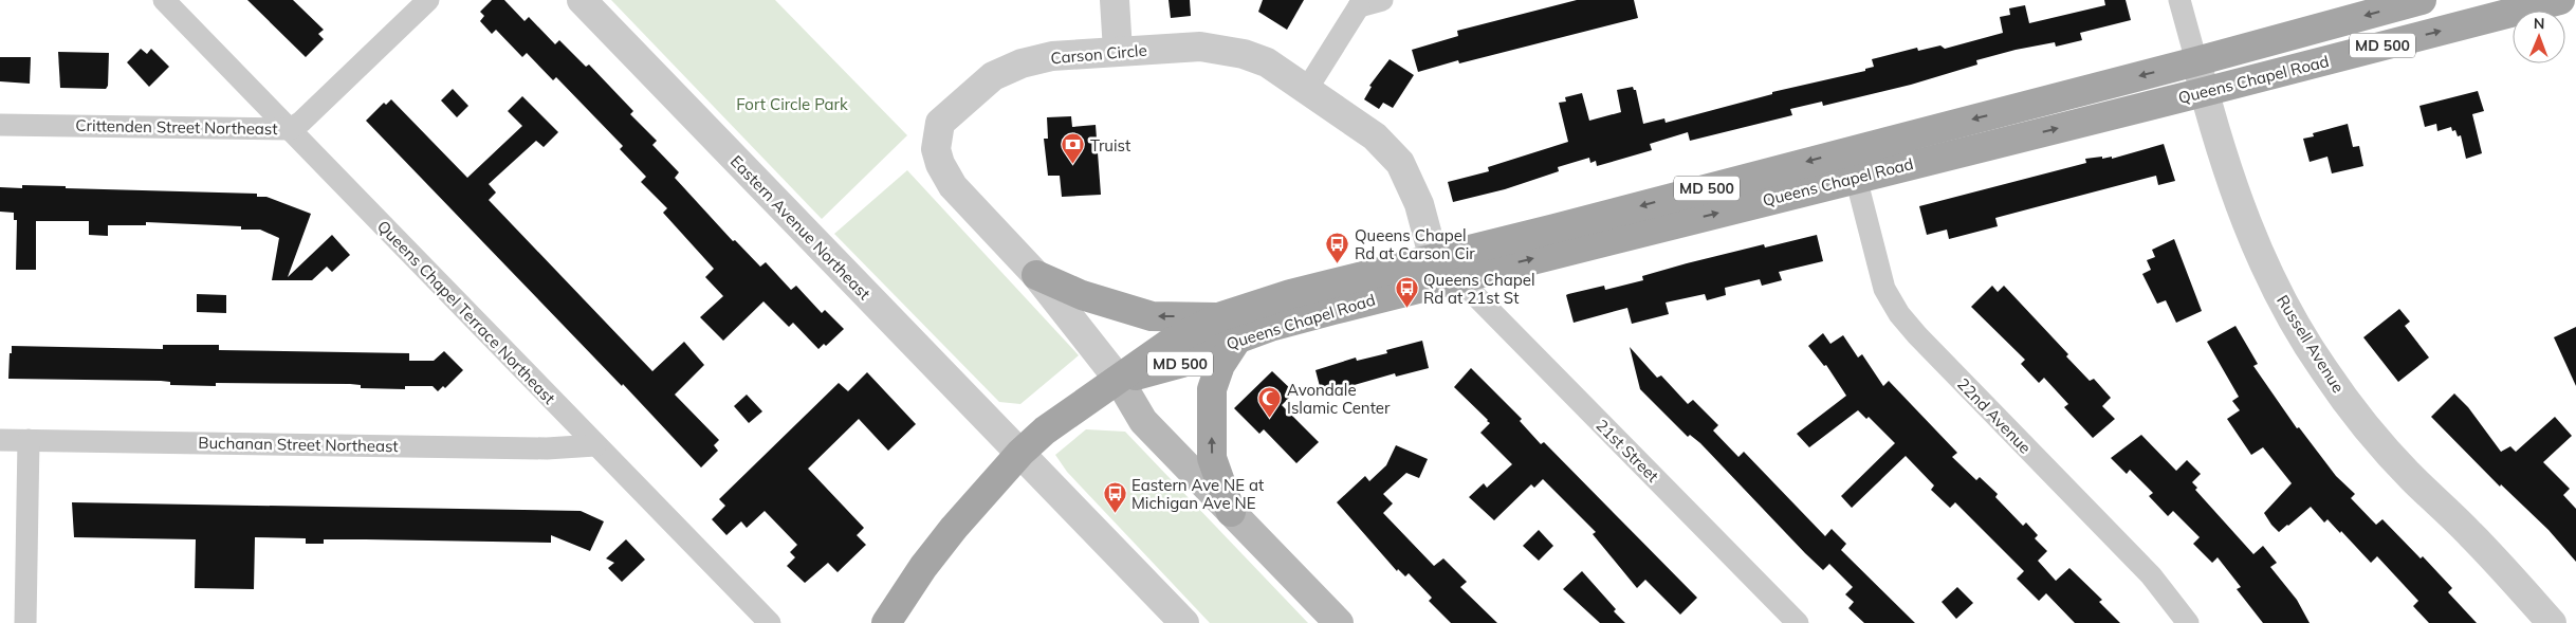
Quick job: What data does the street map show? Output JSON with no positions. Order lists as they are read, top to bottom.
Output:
{
  "streets": {
    "main road": ["MD 500", "Queens Chapel Road"],
    "street": [
      "Carson Circle",
      "Crittenden Street Northeast",
      "Eastern Avenue Northeast",
      "Queens Chapel Terrace Northeast",
      "Russell Avenue",
      "22nd Avenue",
      "Buchanan Street Northeast",
      "21st Street"
    ]
  },
  "crossings": [
    ["Carson Circle", "Queens Chapel Road"],
    ["Queens Chapel Road", "Russell Avenue"],
    ["Queens Chapel Road", "22nd Avenue"],
    ["Queens Chapel Road", "21st Street"],
    ["Crittenden Street Northeast", "Queens Chapel Terrace Northeast"],
    ["Queens Chapel Terrace Northeast", "Buchanan Street Northeast"]
  ],
  "parks": ["Fort Circle Park"],
  "places": {
    "bank": ["Truist"],
    "bus stop": ["Queens Chapel Rd at Carson Cir", "Queens Chapel Rd at 21st St", "Eastern Ave NE at Michigan Ave NE"],
    "mosque": ["Avondale Islamic Center"]
  },
  "north": "top"
}
